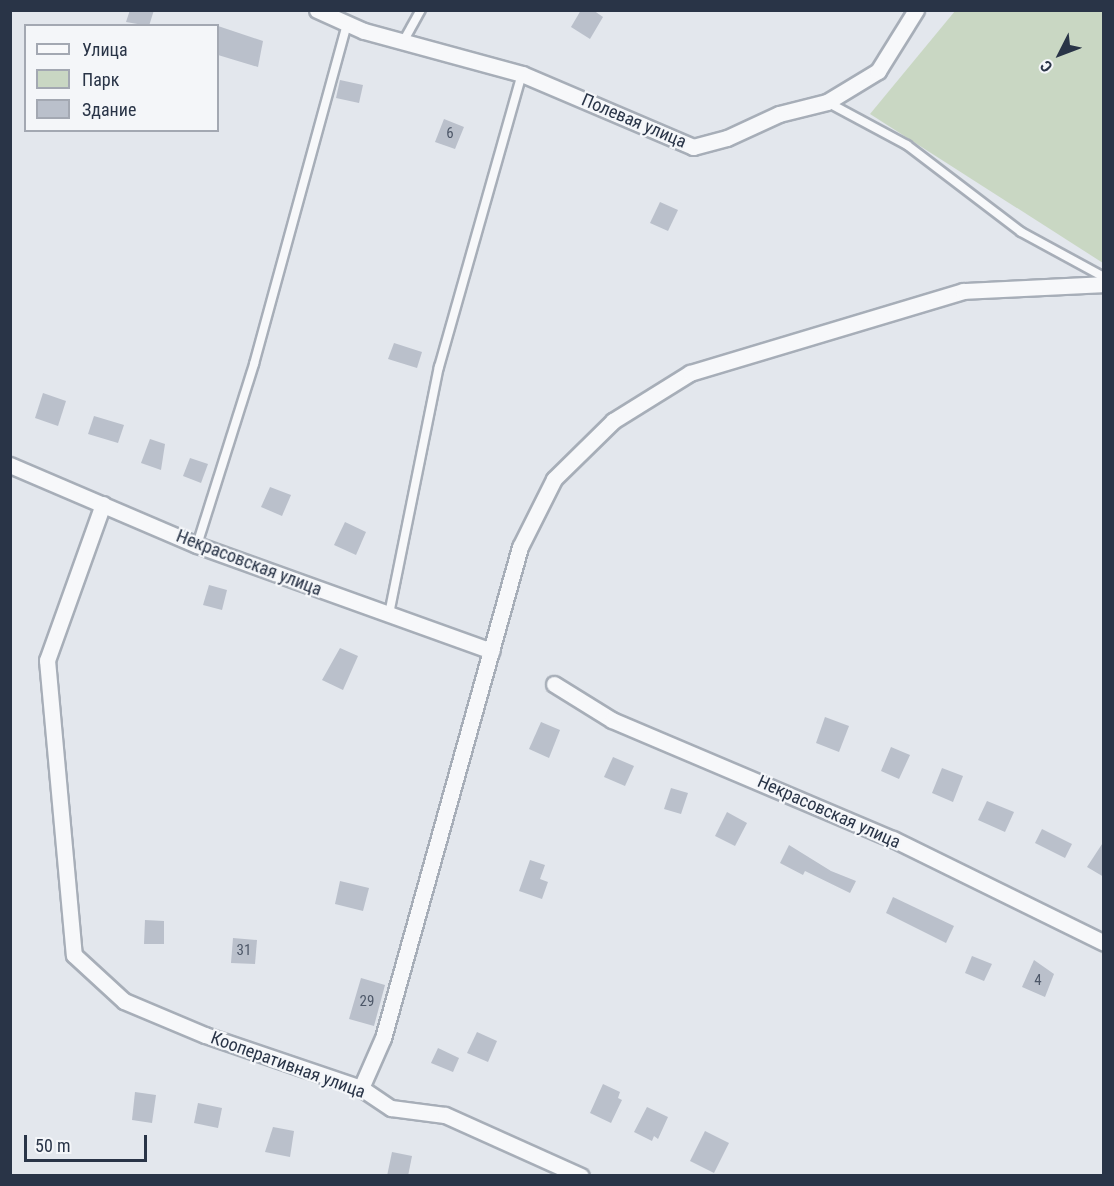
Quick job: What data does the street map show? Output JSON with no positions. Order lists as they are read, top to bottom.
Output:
{
  "streets": {
    "street": ["Полевая улица", "Некрасовская улица", "Кооперативная улица"]
  },
  "crossings": [
    ["Некрасовская улица", "Кооперативная улица"]
  ],
  "house_numbers": [
    "6",
    "31",
    "4",
    "29"
  ],
  "legend": ["Улица", "Парк", "Здание"],
  "scale_bar": "50 m",
  "north": "bottom left"
}
